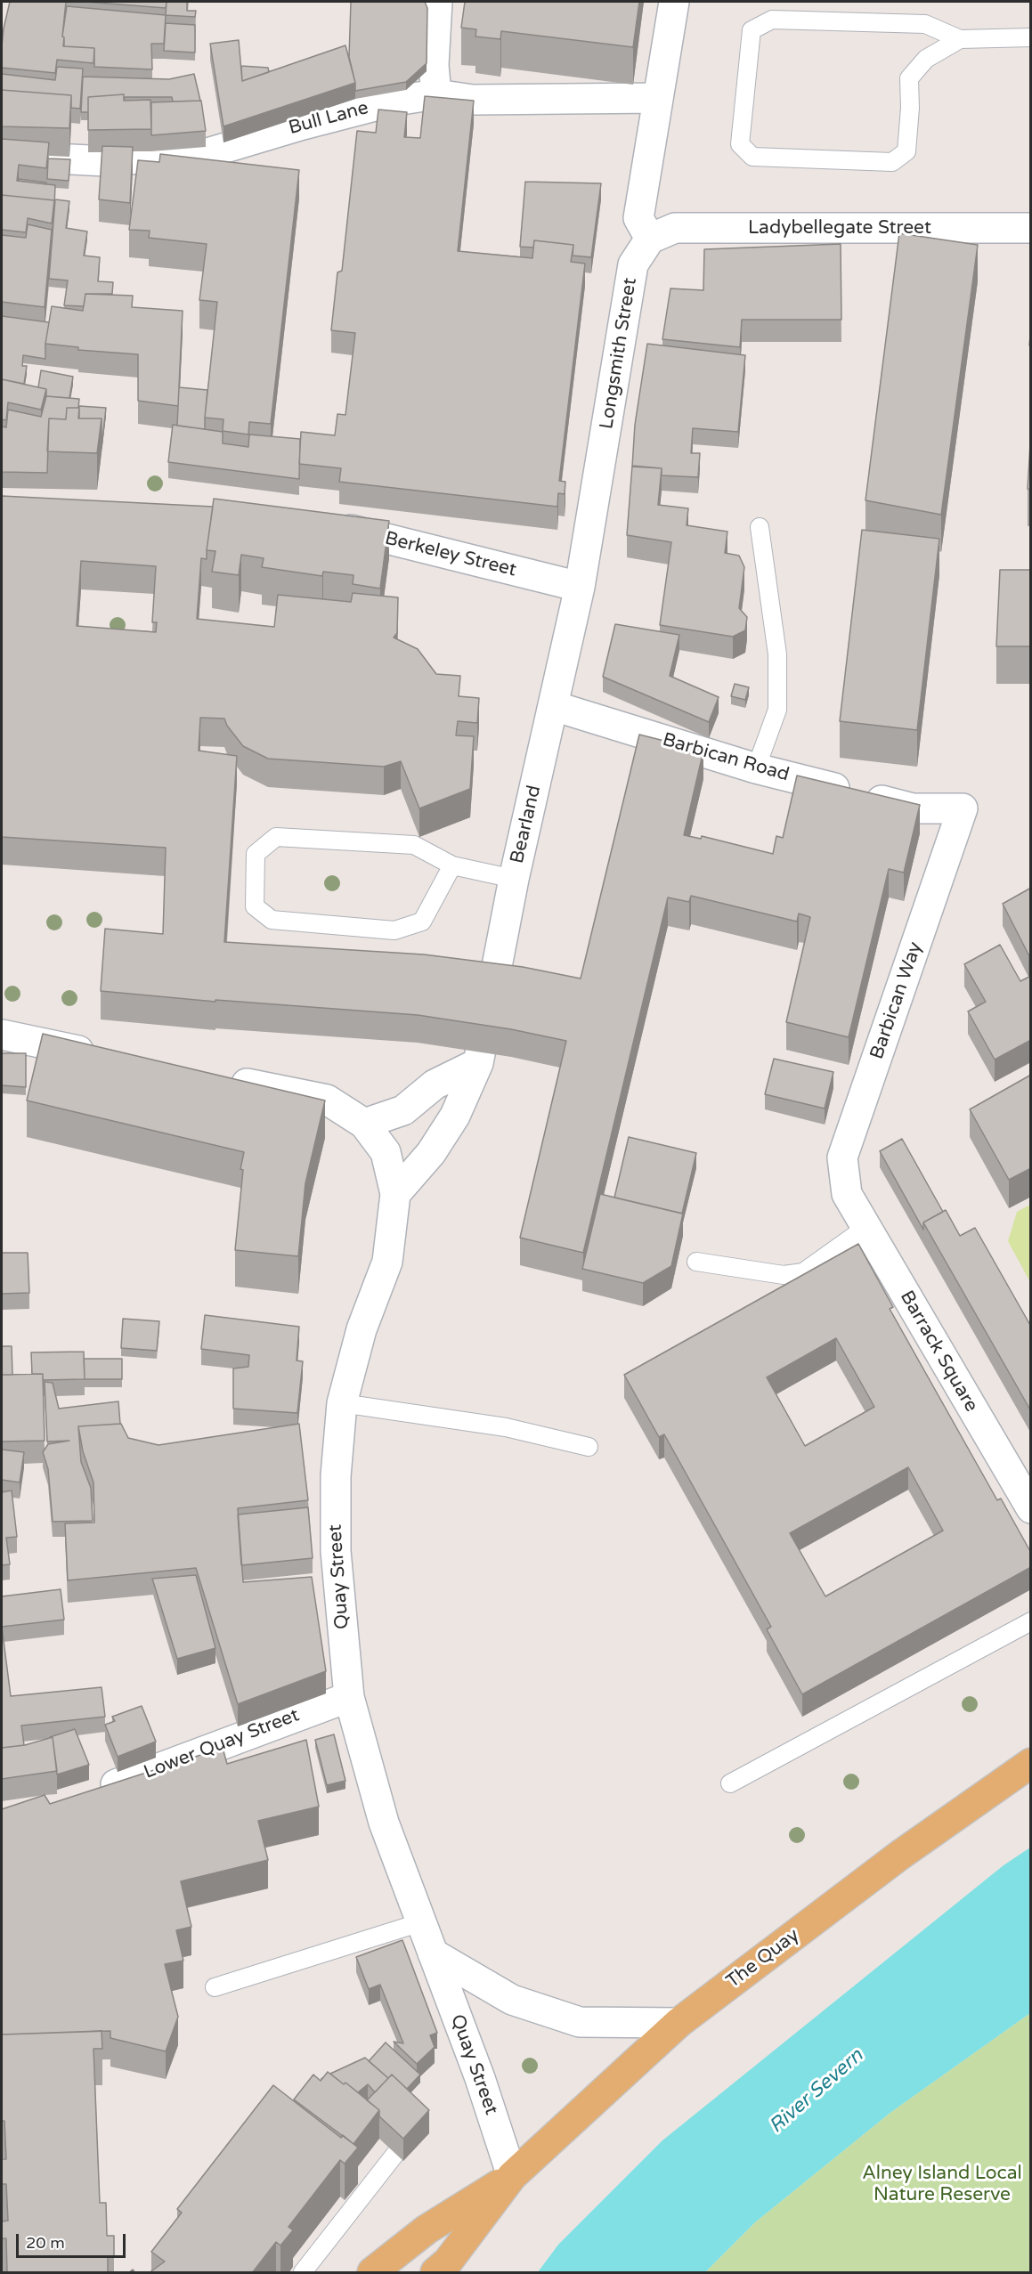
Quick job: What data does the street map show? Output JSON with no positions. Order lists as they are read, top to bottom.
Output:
{
  "streets": {
    "main road": ["The Quay"],
    "street": [
      "Bull Lane",
      "Ladybellegate Street",
      "Longsmith Street",
      "Berkeley Street",
      "Barbican Road",
      "Bearland",
      "Barbican Way",
      "Barrack Square",
      "Quay Street",
      "Lower Quay Street"
    ]
  },
  "crossings": [
    ["Ladybellegate Street", "Longsmith Street"],
    ["Longsmith Street", "Berkeley Street"],
    ["Longsmith Street", "Bearland"],
    ["Berkeley Street", "Bearland"],
    ["Barbican Road", "Bearland"],
    ["Barbican Road", "Barbican Way"],
    ["Bearland", "Quay Street"],
    ["Barbican Way", "Barrack Square"],
    ["Quay Street", "Lower Quay Street"],
    ["Quay Street", "The Quay"]
  ],
  "water": ["River Severn"],
  "parks": ["Alney Island Local Nature Reserve"],
  "scale_bar": "20 m"
}
